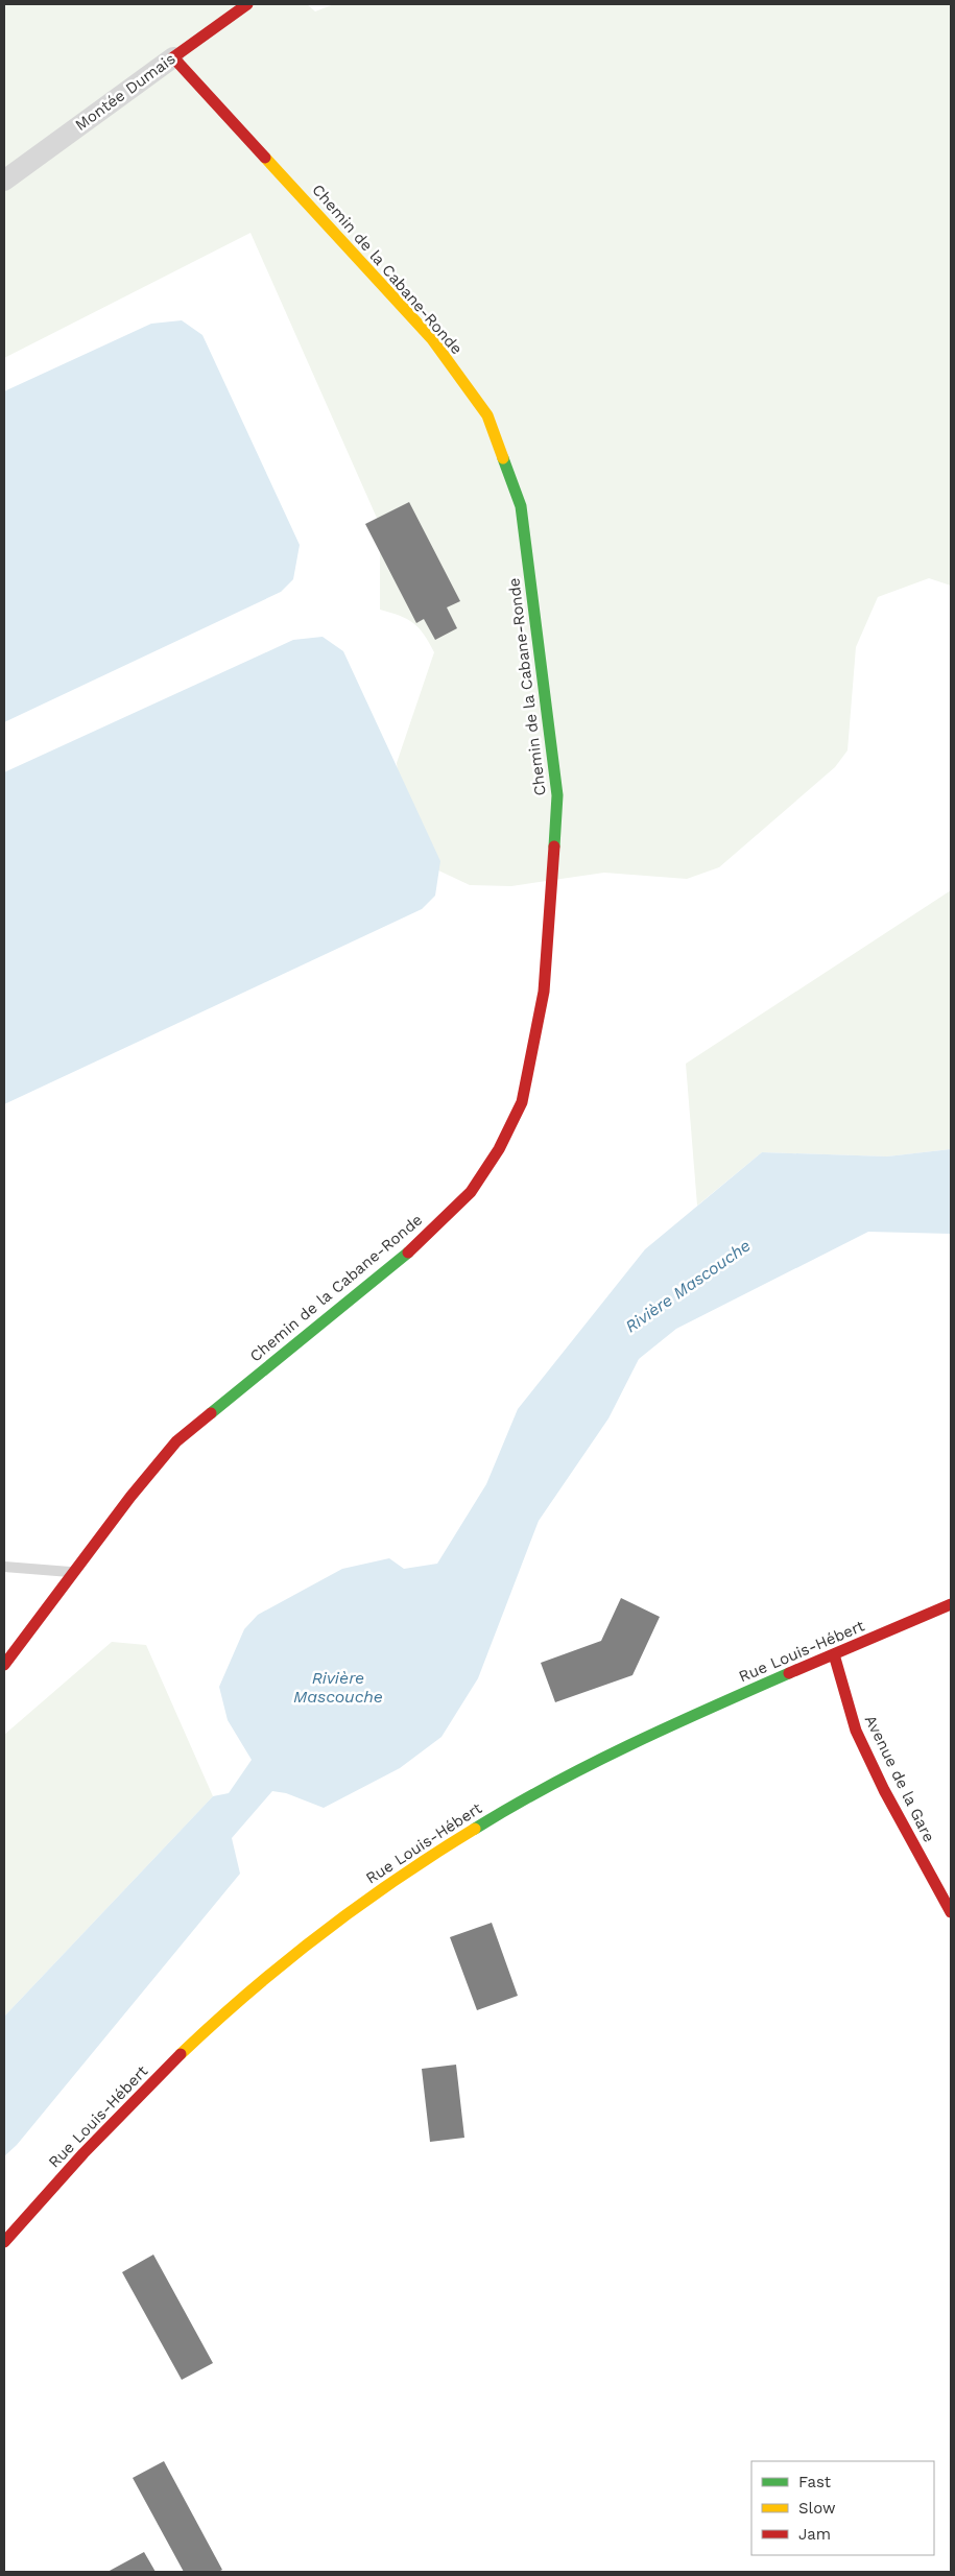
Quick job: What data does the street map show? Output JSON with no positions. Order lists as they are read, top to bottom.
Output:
{
  "streets": {
    "street": [
      "Montée Dumais",
      "Chemin de la Cabane-Ronde",
      "Rue Louis-Hébert",
      "Avenue de la Gare"
    ]
  },
  "crossings": [
    ["Montée Dumais", "Chemin de la Cabane-Ronde"],
    ["Rue Louis-Hébert", "Avenue de la Gare"]
  ],
  "water": ["Rivière Mascouche"],
  "legend": ["Fast", "Slow", "Jam"]
}
